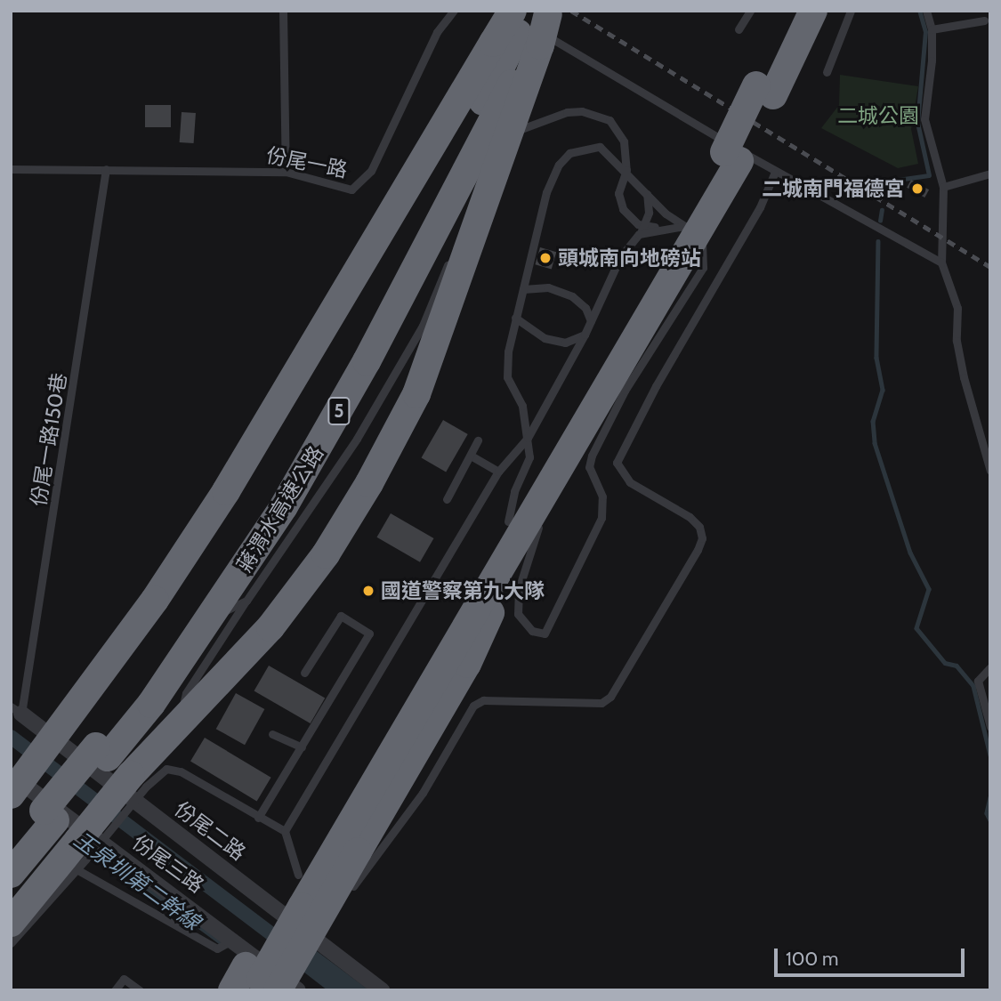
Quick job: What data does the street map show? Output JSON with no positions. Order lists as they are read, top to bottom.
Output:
{
  "streets": {
    "highway": ["5", "蔣渭水高速公路"],
    "street": ["份尾二路", "份尾三路"],
    "lane": ["份尾一路", "份尾一路150巷"]
  },
  "crossings": [
    ["份尾一路", "份尾一路150巷"],
    ["份尾一路150巷", "份尾二路"]
  ],
  "water": ["玉泉圳第二幹線"],
  "parks": ["二城公園"],
  "places": ["二城南門福德宮", "頭城南向地磅站", "國道警察第九大隊"],
  "scale_bar": "100 m"
}
